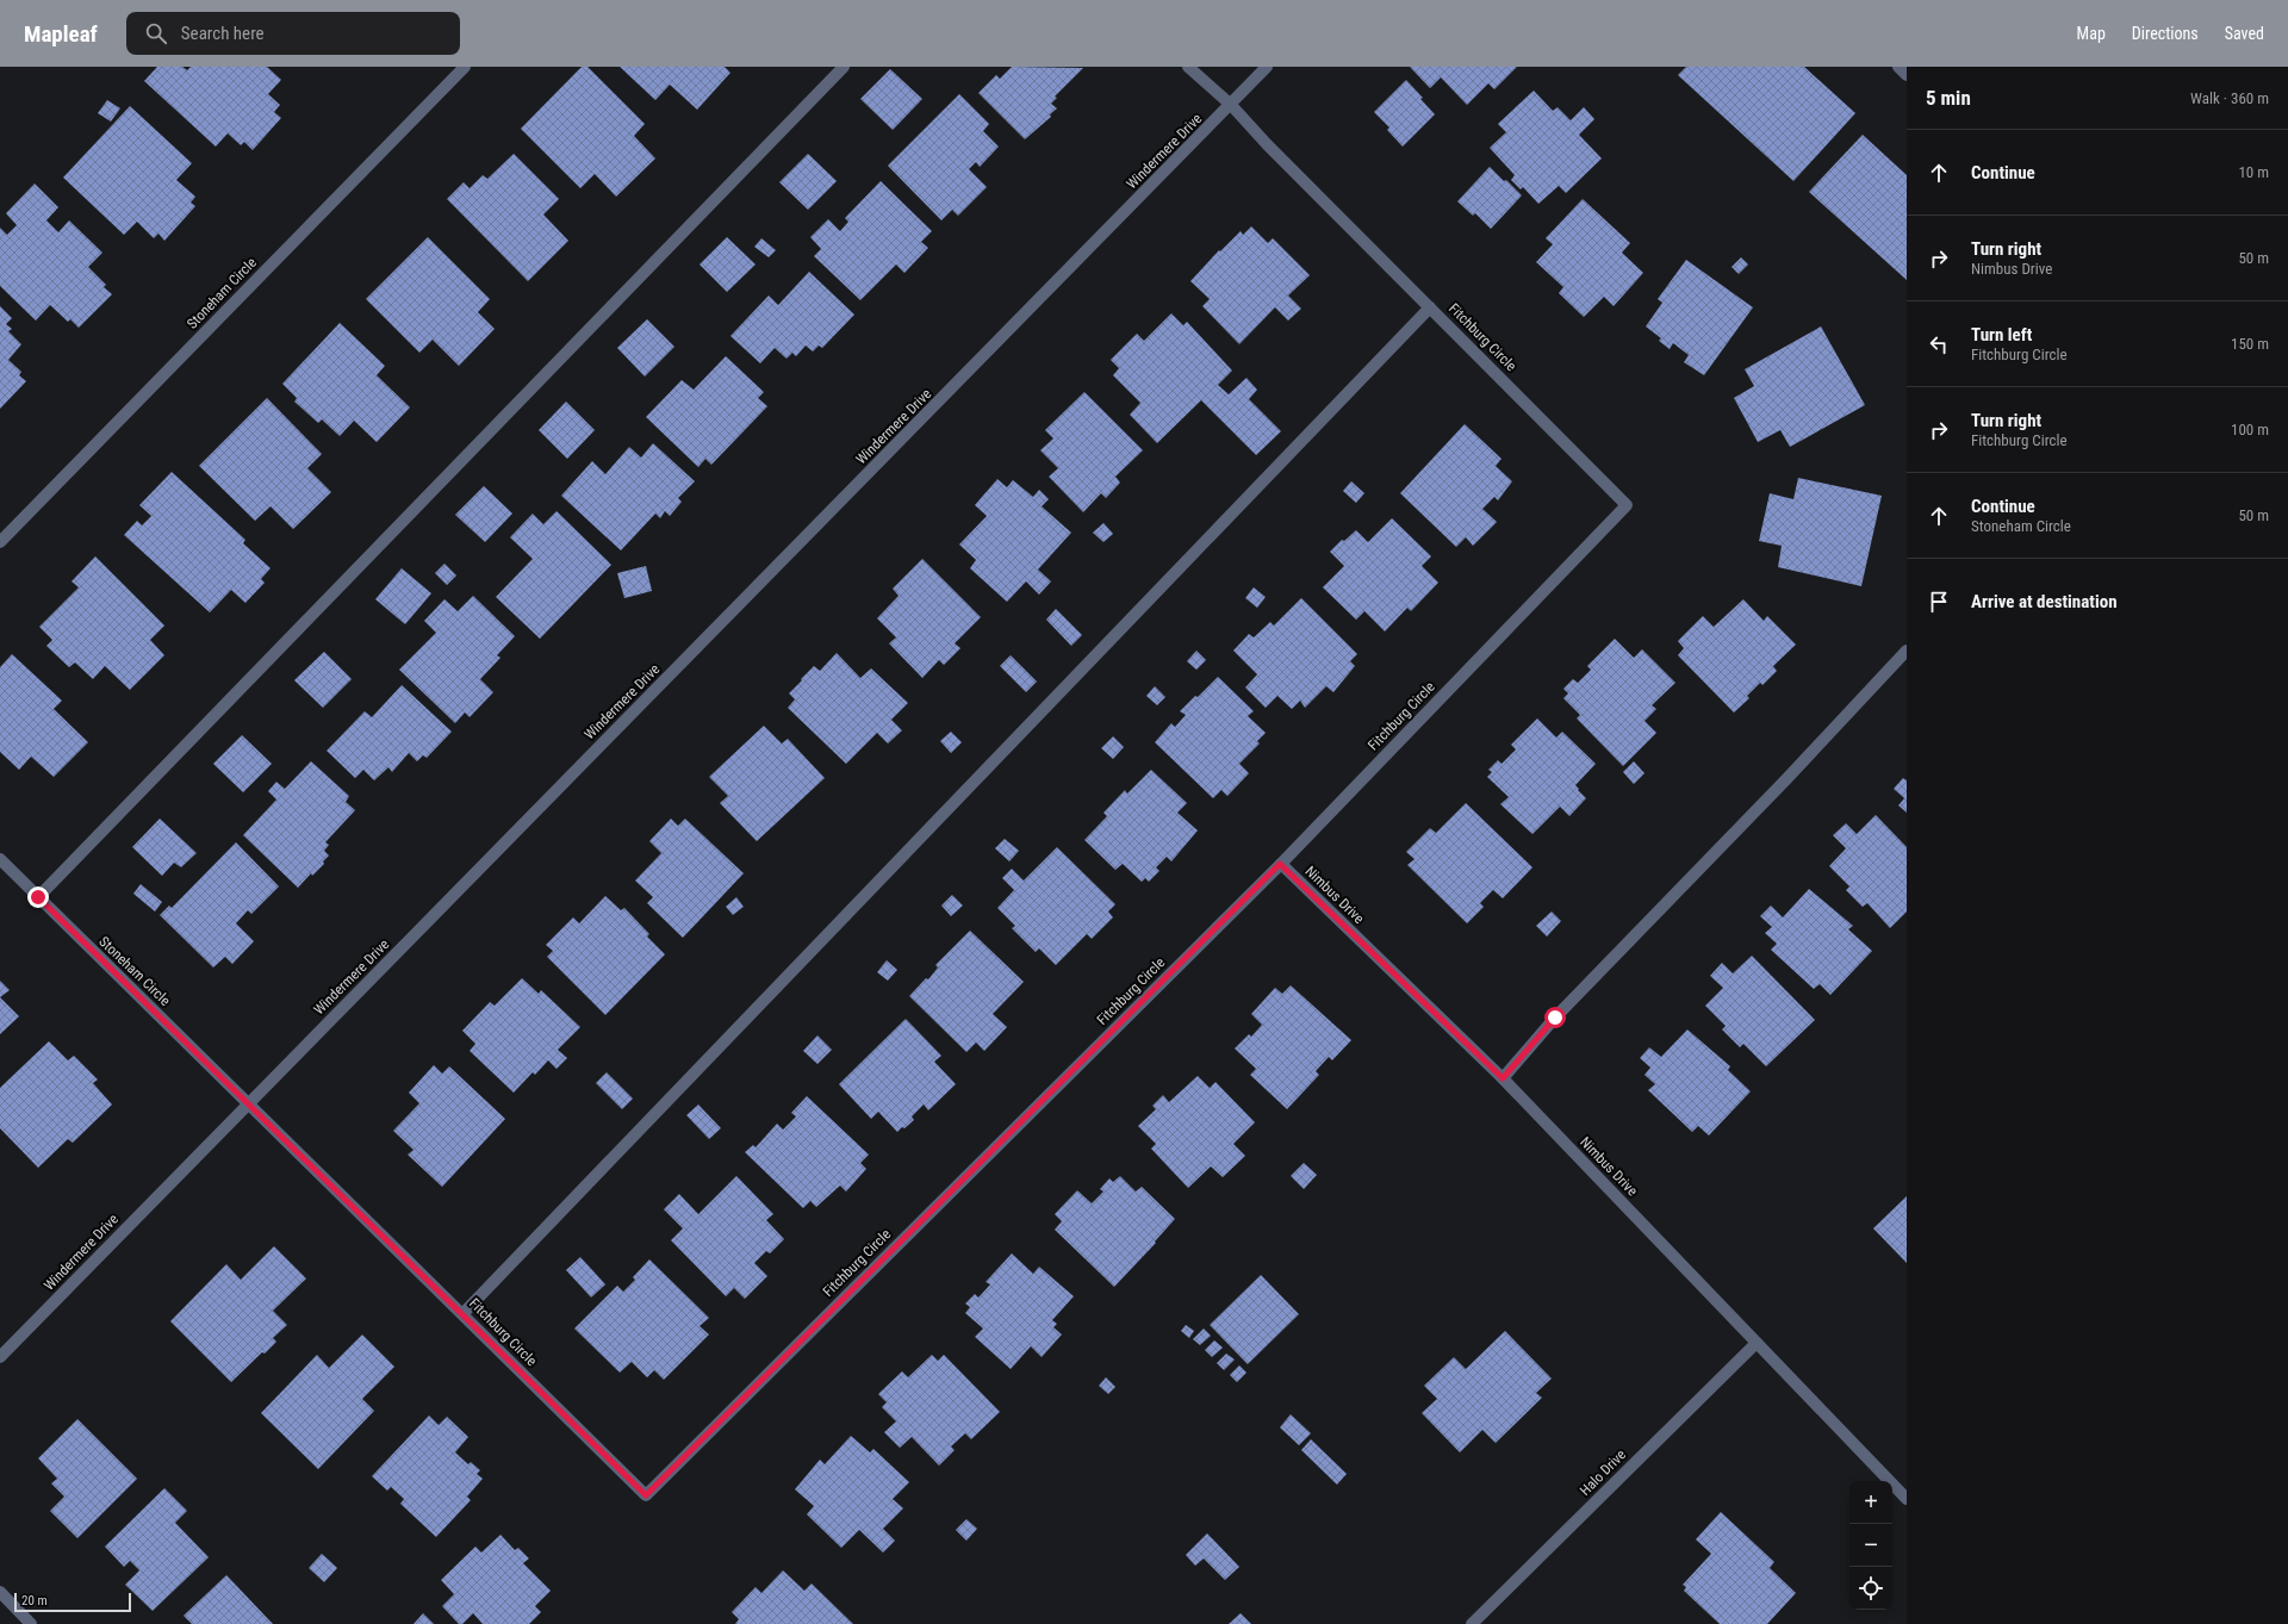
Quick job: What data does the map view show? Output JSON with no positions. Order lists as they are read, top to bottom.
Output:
{
  "streets": {
    "street": [
      "Windermere Drive",
      "Stoneham Circle",
      "Fitchburg Circle",
      "Nimbus Drive",
      "Halo Drive"
    ]
  },
  "crossings": [
    ["Windermere Drive", "Stoneham Circle"],
    ["Windermere Drive", "Fitchburg Circle"],
    ["Stoneham Circle", "Fitchburg Circle"],
    ["Fitchburg Circle", "Nimbus Drive"],
    ["Nimbus Drive", "Halo Drive"]
  ],
  "scale_bar": "20 m",
  "page": {
    "header": "Mapleaf",
    "search": "Search here",
    "nav": ["Map", "Directions", "Saved"],
    "heading": ["5 min", "Walk · 360 m"],
    "list": [
      ["Continue", "10 m"],
      ["Turn right", "Nimbus Drive", "50 m"],
      ["Turn left", "Fitchburg Circle", "150 m"],
      ["Turn right", "Fitchburg Circle", "100 m"],
      ["Continue", "Stoneham Circle", "50 m"],
      "Arrive at destination"
    ],
    "map_buttons": ["+", "−"],
    "scale": "20 m"
  }
}
